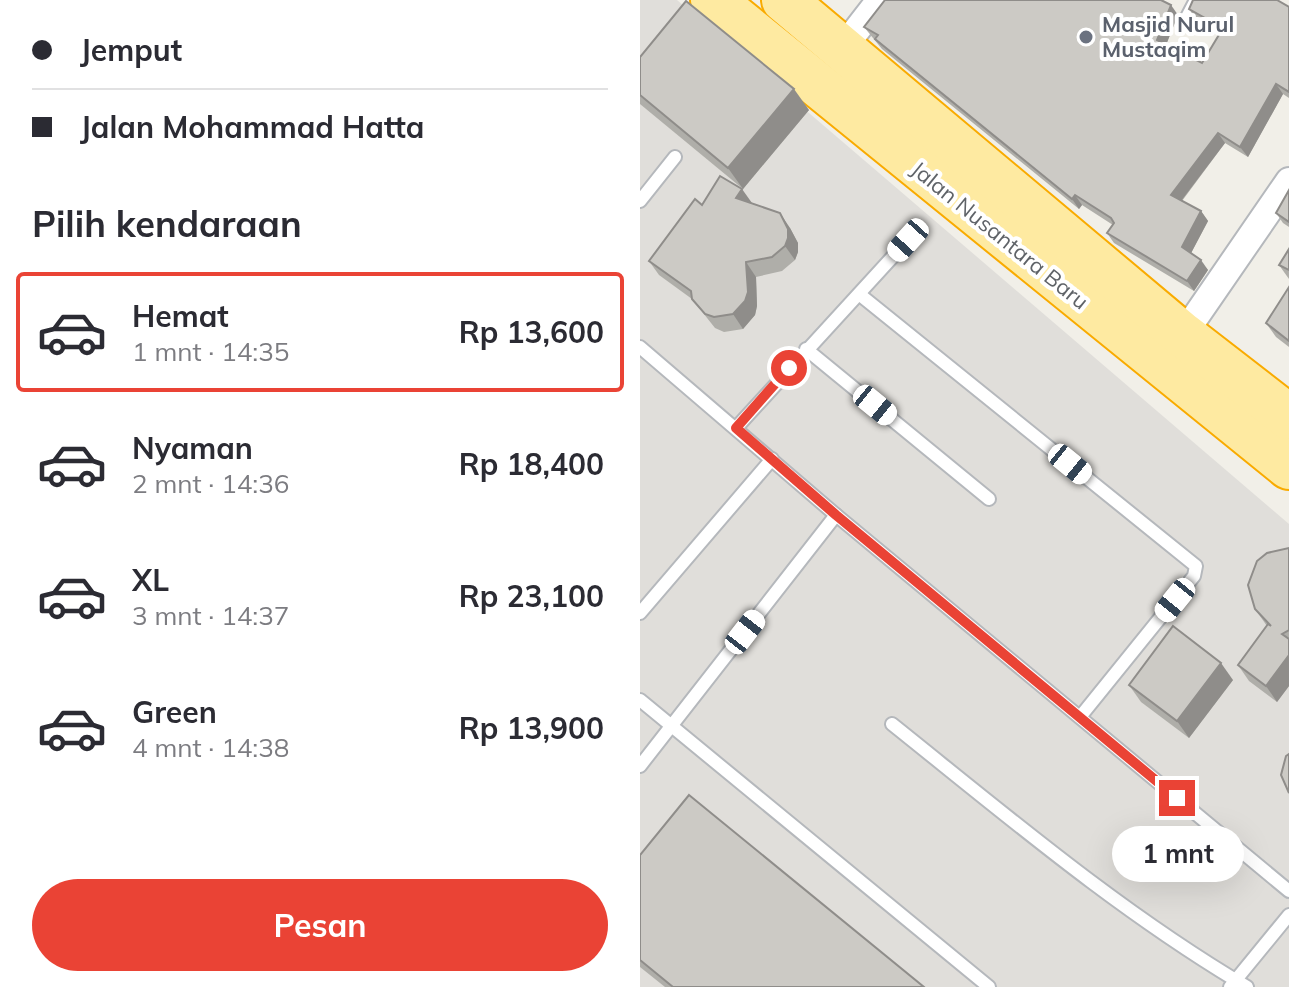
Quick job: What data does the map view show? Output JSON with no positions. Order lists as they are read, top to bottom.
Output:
{
  "streets": {
    "highway": ["Jalan Nusantara Baru"]
  },
  "places": ["Masjid Nurul Mustaqim"],
  "page": {
    "banner": ["Jemput", "Jalan Mohammad Hatta"],
    "heading": "Pilih kendaraan",
    "list": [
      {
        "name": "Hemat",
        "note": "1 mnt · 14:35",
        "value": "Rp 13,600"
      },
      {
        "name": "Nyaman",
        "note": "2 mnt · 14:36",
        "value": "Rp 18,400"
      },
      {
        "name": "XL",
        "note": "3 mnt · 14:37",
        "value": "Rp 23,100"
      },
      {
        "name": "Green",
        "note": "4 mnt · 14:38",
        "value": "Rp 13,900"
      }
    ],
    "bubble": "1 mnt",
    "buttons": "Pesan"
  }
}
